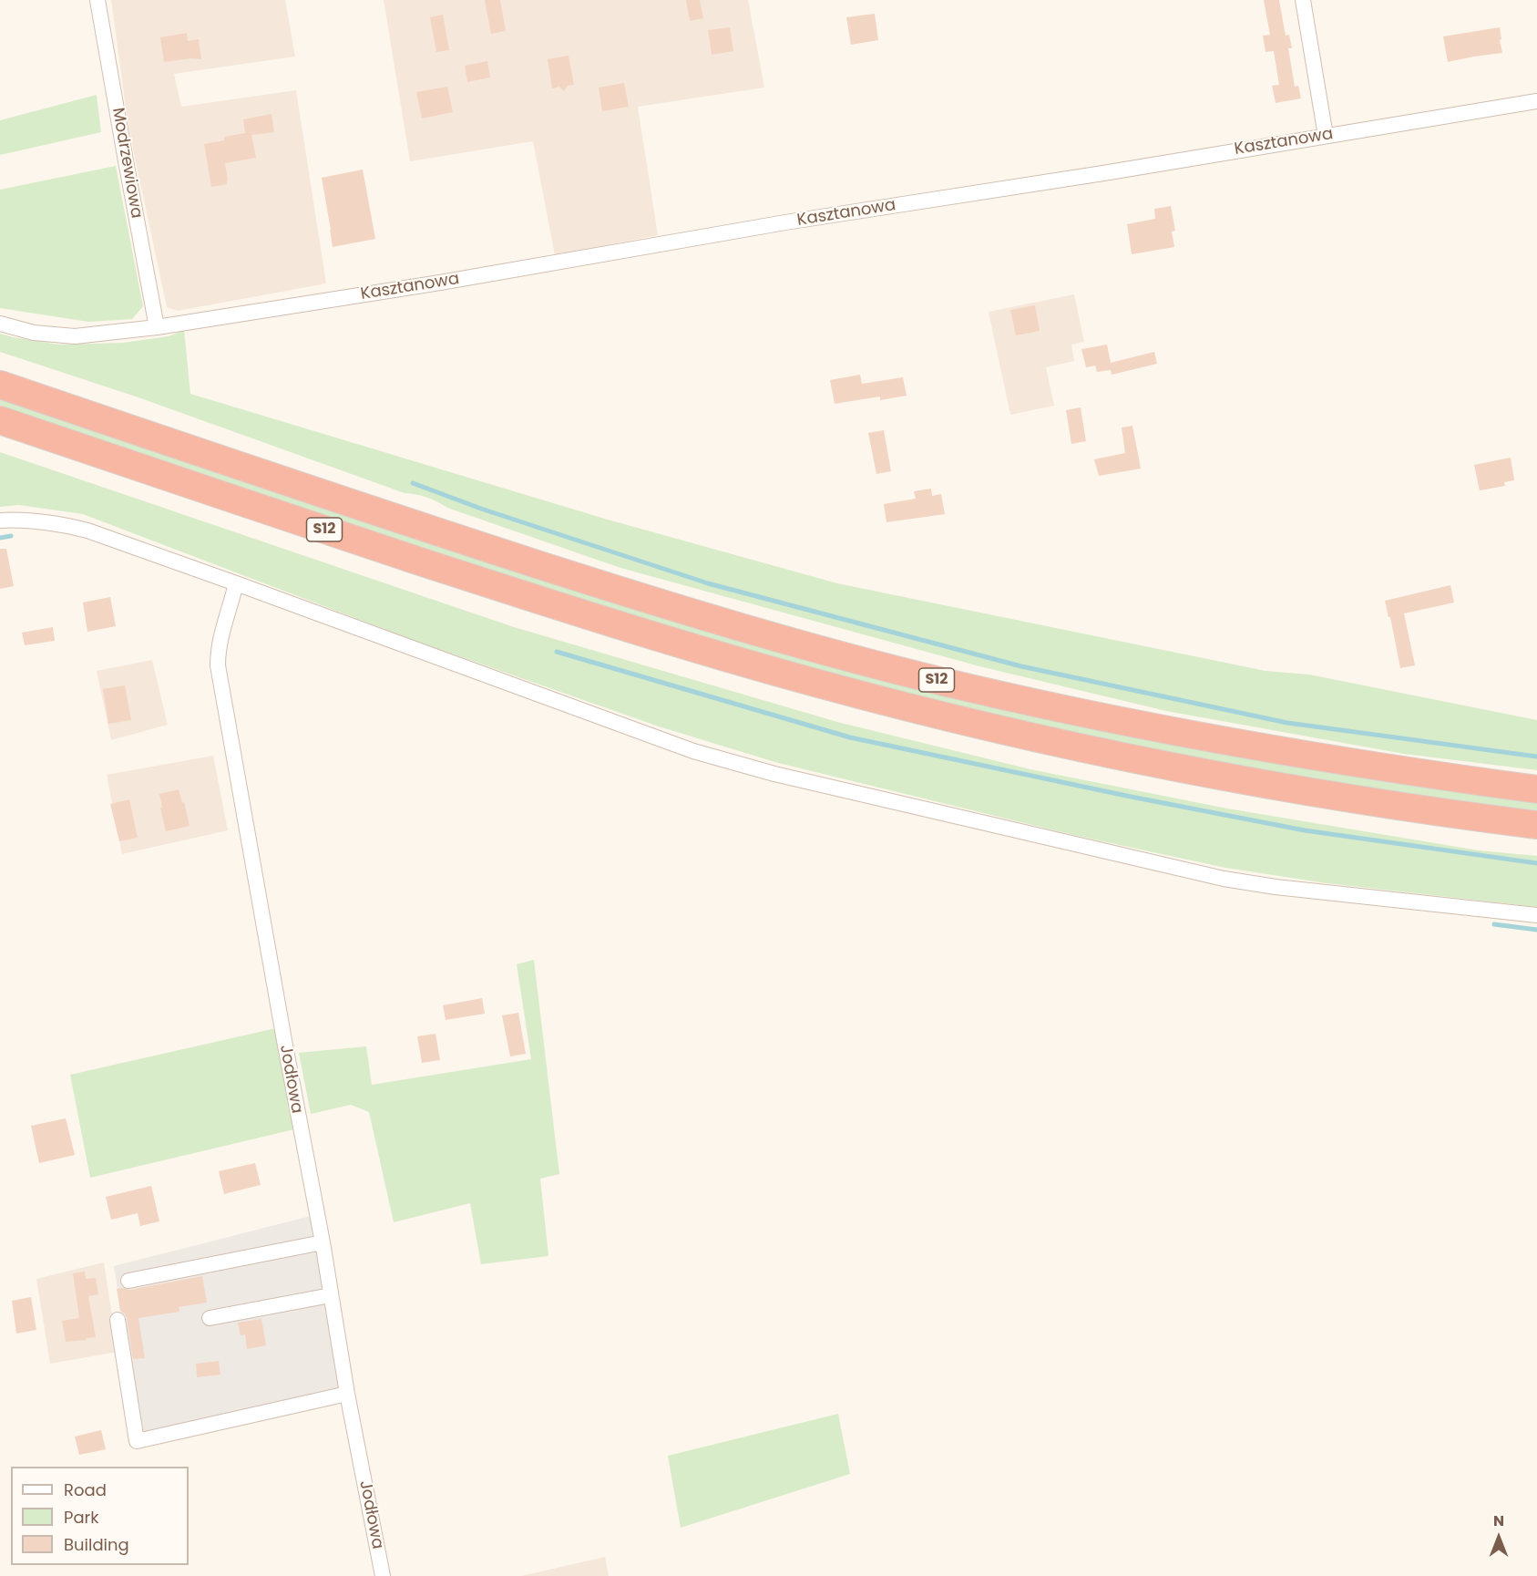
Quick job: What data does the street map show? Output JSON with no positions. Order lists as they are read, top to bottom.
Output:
{
  "streets": {
    "highway": ["S12"],
    "street": ["Kasztanowa", "Modrzewiowa", "Jodłowa"]
  },
  "crossings": [
    ["Kasztanowa", "Modrzewiowa"]
  ],
  "legend": ["Road", "Park", "Building"],
  "north": "top"
}
